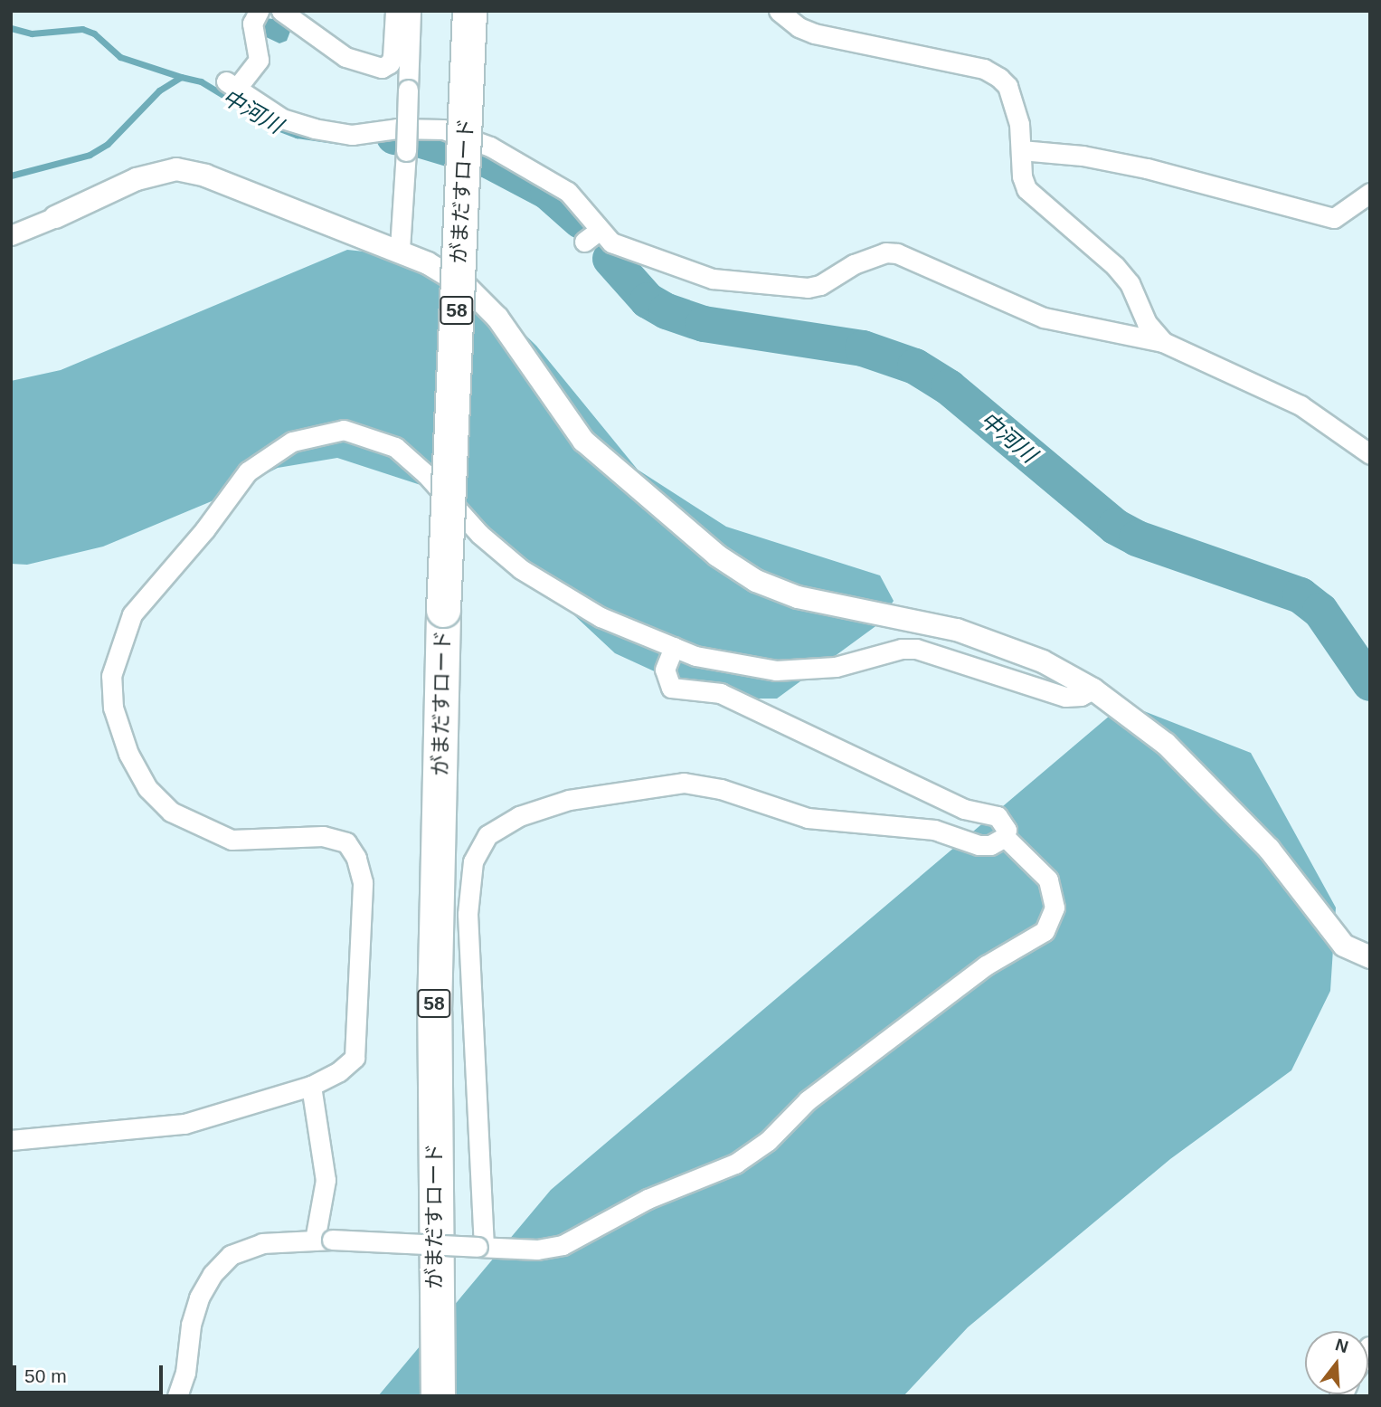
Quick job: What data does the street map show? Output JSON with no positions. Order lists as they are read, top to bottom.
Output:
{
  "streets": {
    "highway": ["がまだすロード", "58"]
  },
  "water": ["中河川"],
  "scale_bar": "50 m",
  "north": "top"
}
